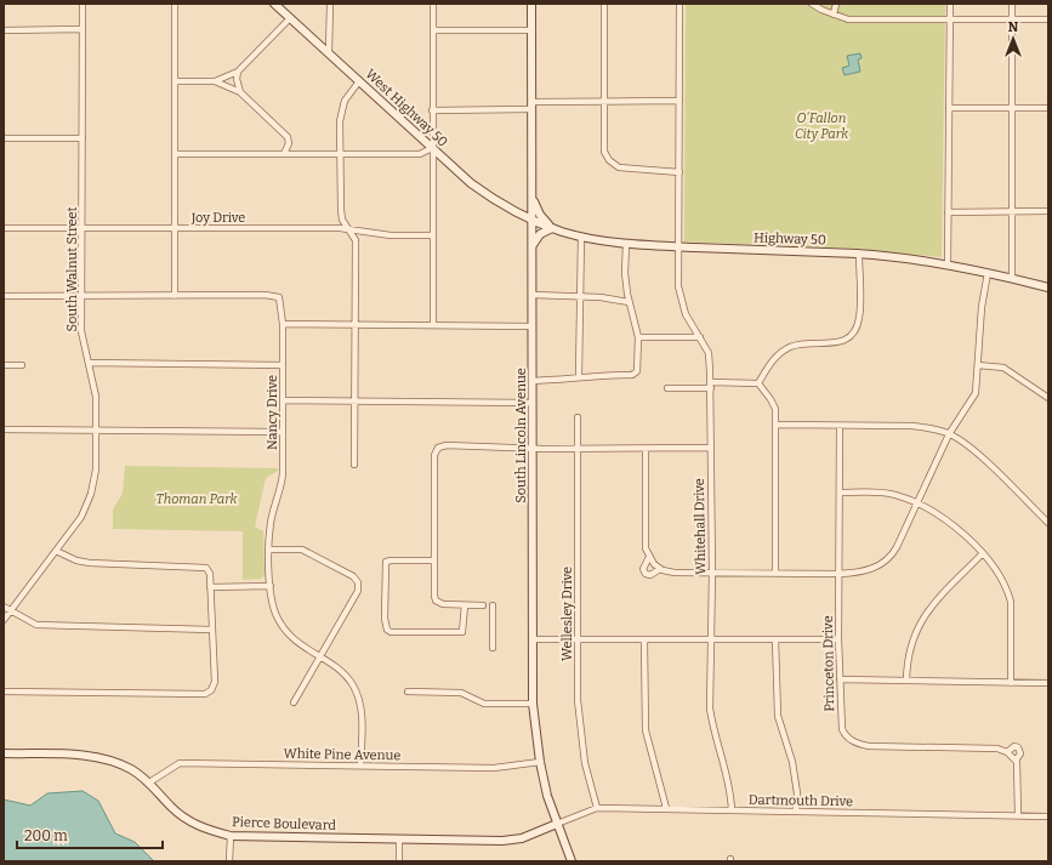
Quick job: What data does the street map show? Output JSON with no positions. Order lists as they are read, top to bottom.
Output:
{
  "streets": {
    "main road": [
      "West Highway 50",
      "Highway 50",
      "South Lincoln Avenue",
      "Pierce Boulevard"
    ],
    "street": [
      "Joy Drive",
      "South Walnut Street",
      "Nancy Drive",
      "Whitehall Drive",
      "Wellesley Drive",
      "Princeton Drive",
      "White Pine Avenue",
      "Dartmouth Drive"
    ]
  },
  "crossings": [
    ["West Highway 50", "Highway 50"],
    ["West Highway 50", "South Lincoln Avenue"],
    ["Joy Drive", "South Walnut Street"],
    ["Highway 50", "South Lincoln Avenue"],
    ["Highway 50", "Whitehall Drive"],
    ["South Walnut Street", "Nancy Drive"],
    ["Nancy Drive", "White Pine Avenue"],
    ["South Lincoln Avenue", "White Pine Avenue"],
    ["South Lincoln Avenue", "Dartmouth Drive"],
    ["South Lincoln Avenue", "Pierce Boulevard"],
    ["Whitehall Drive", "Dartmouth Drive"],
    ["Wellesley Drive", "Dartmouth Drive"],
    ["Princeton Drive", "Dartmouth Drive"],
    ["White Pine Avenue", "Pierce Boulevard"],
    ["Dartmouth Drive", "Pierce Boulevard"]
  ],
  "parks": ["O'Fallon City Park", "Thoman Park"],
  "scale_bar": "200 m",
  "north": "top"
}
